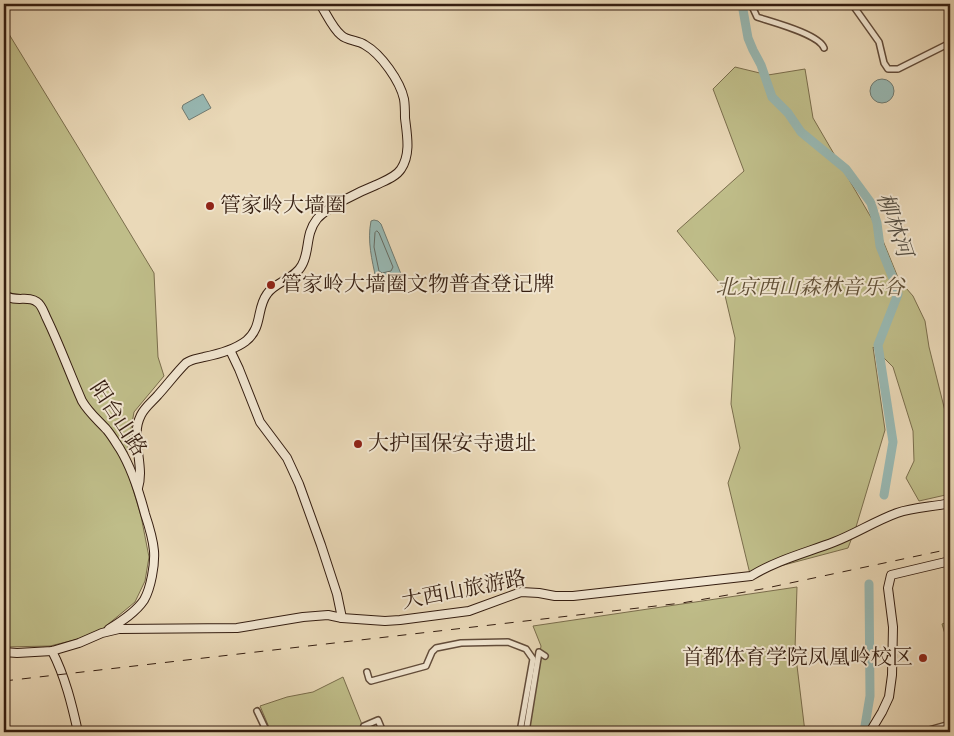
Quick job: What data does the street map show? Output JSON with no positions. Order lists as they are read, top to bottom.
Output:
{
  "streets": {
    "street": ["阳台山路", "大西山旅游路"]
  },
  "crossings": [
    ["阳台山路", "大西山旅游路"]
  ],
  "water": ["柳林河"],
  "parks": ["北京西山森林音乐谷"],
  "places": [
    "管家岭大墙圈",
    "管家岭大墙圈文物普查登记牌",
    "大护国保安寺遗址",
    "首都体育学院凤凰岭校区"
  ]
}
